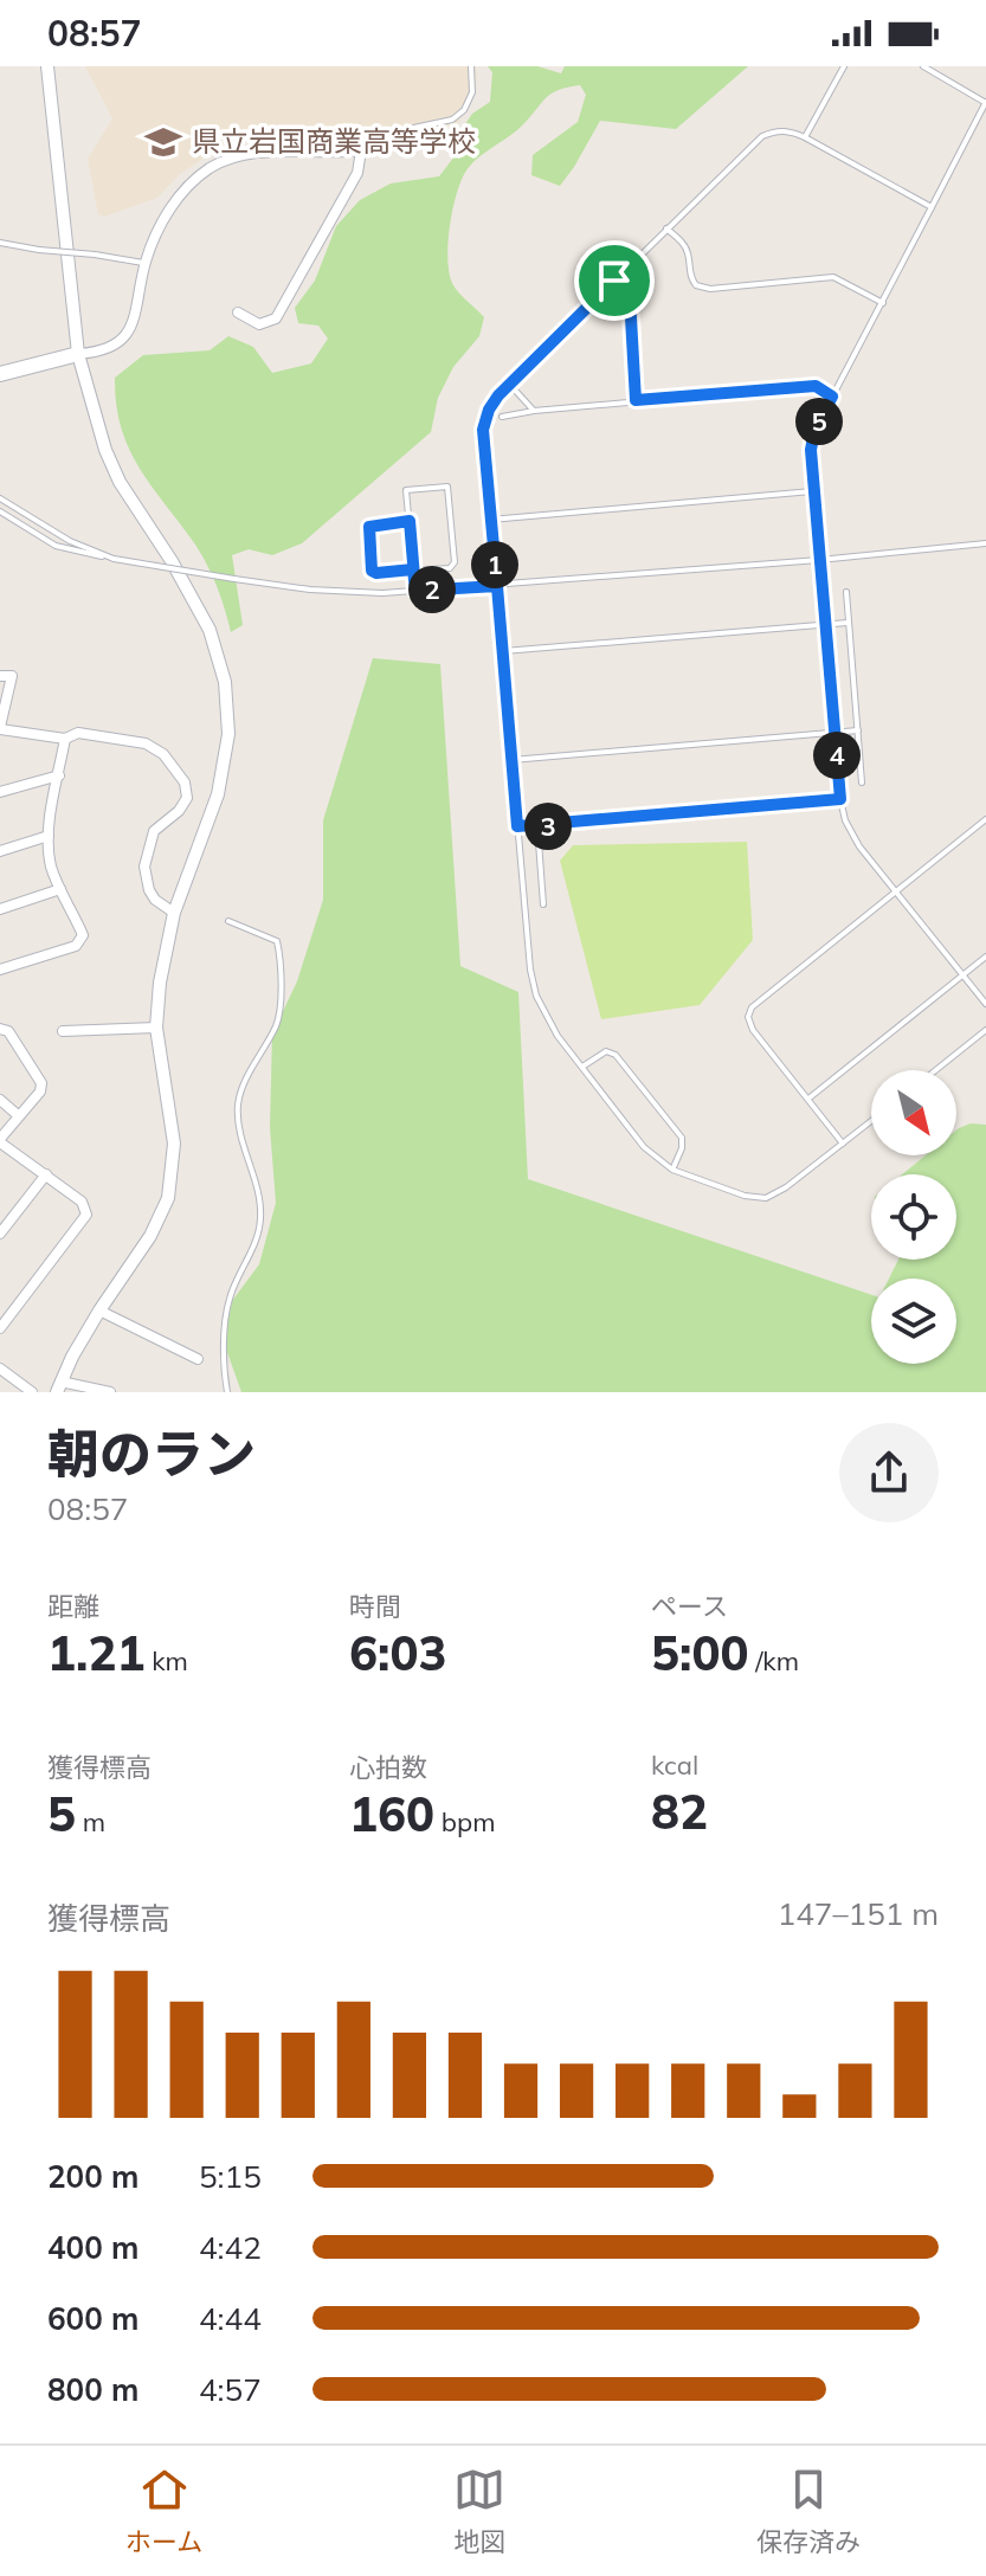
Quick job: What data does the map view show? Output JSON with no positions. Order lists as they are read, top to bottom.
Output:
{
  "places": {
    "school or university": ["県立岩国商業高等学校"]
  },
  "north": "bottom right",
  "page": {
    "status": "08:57",
    "pins": [
      "5",
      "1",
      "2",
      "4",
      "3"
    ],
    "heading": ["朝のラン", "08:57"],
    "stats": [
      ["距離", "1.21 km"],
      ["時間", "6:03"],
      ["ペース", "5:00 /km"],
      ["獲得標高", "5 m"],
      ["心拍数", "160 bpm"],
      ["kcal", "82"]
    ],
    "chart": ["獲得標高", "147–151 m"],
    "list": [
      {
        "name": "200 m",
        "note": "5:15"
      },
      {
        "name": "400 m",
        "note": "4:42"
      },
      {
        "name": "600 m",
        "note": "4:44"
      },
      {
        "name": "800 m",
        "note": "4:57"
      }
    ],
    "tabs": ["ホーム", "地図", "保存済み"]
  }
}
